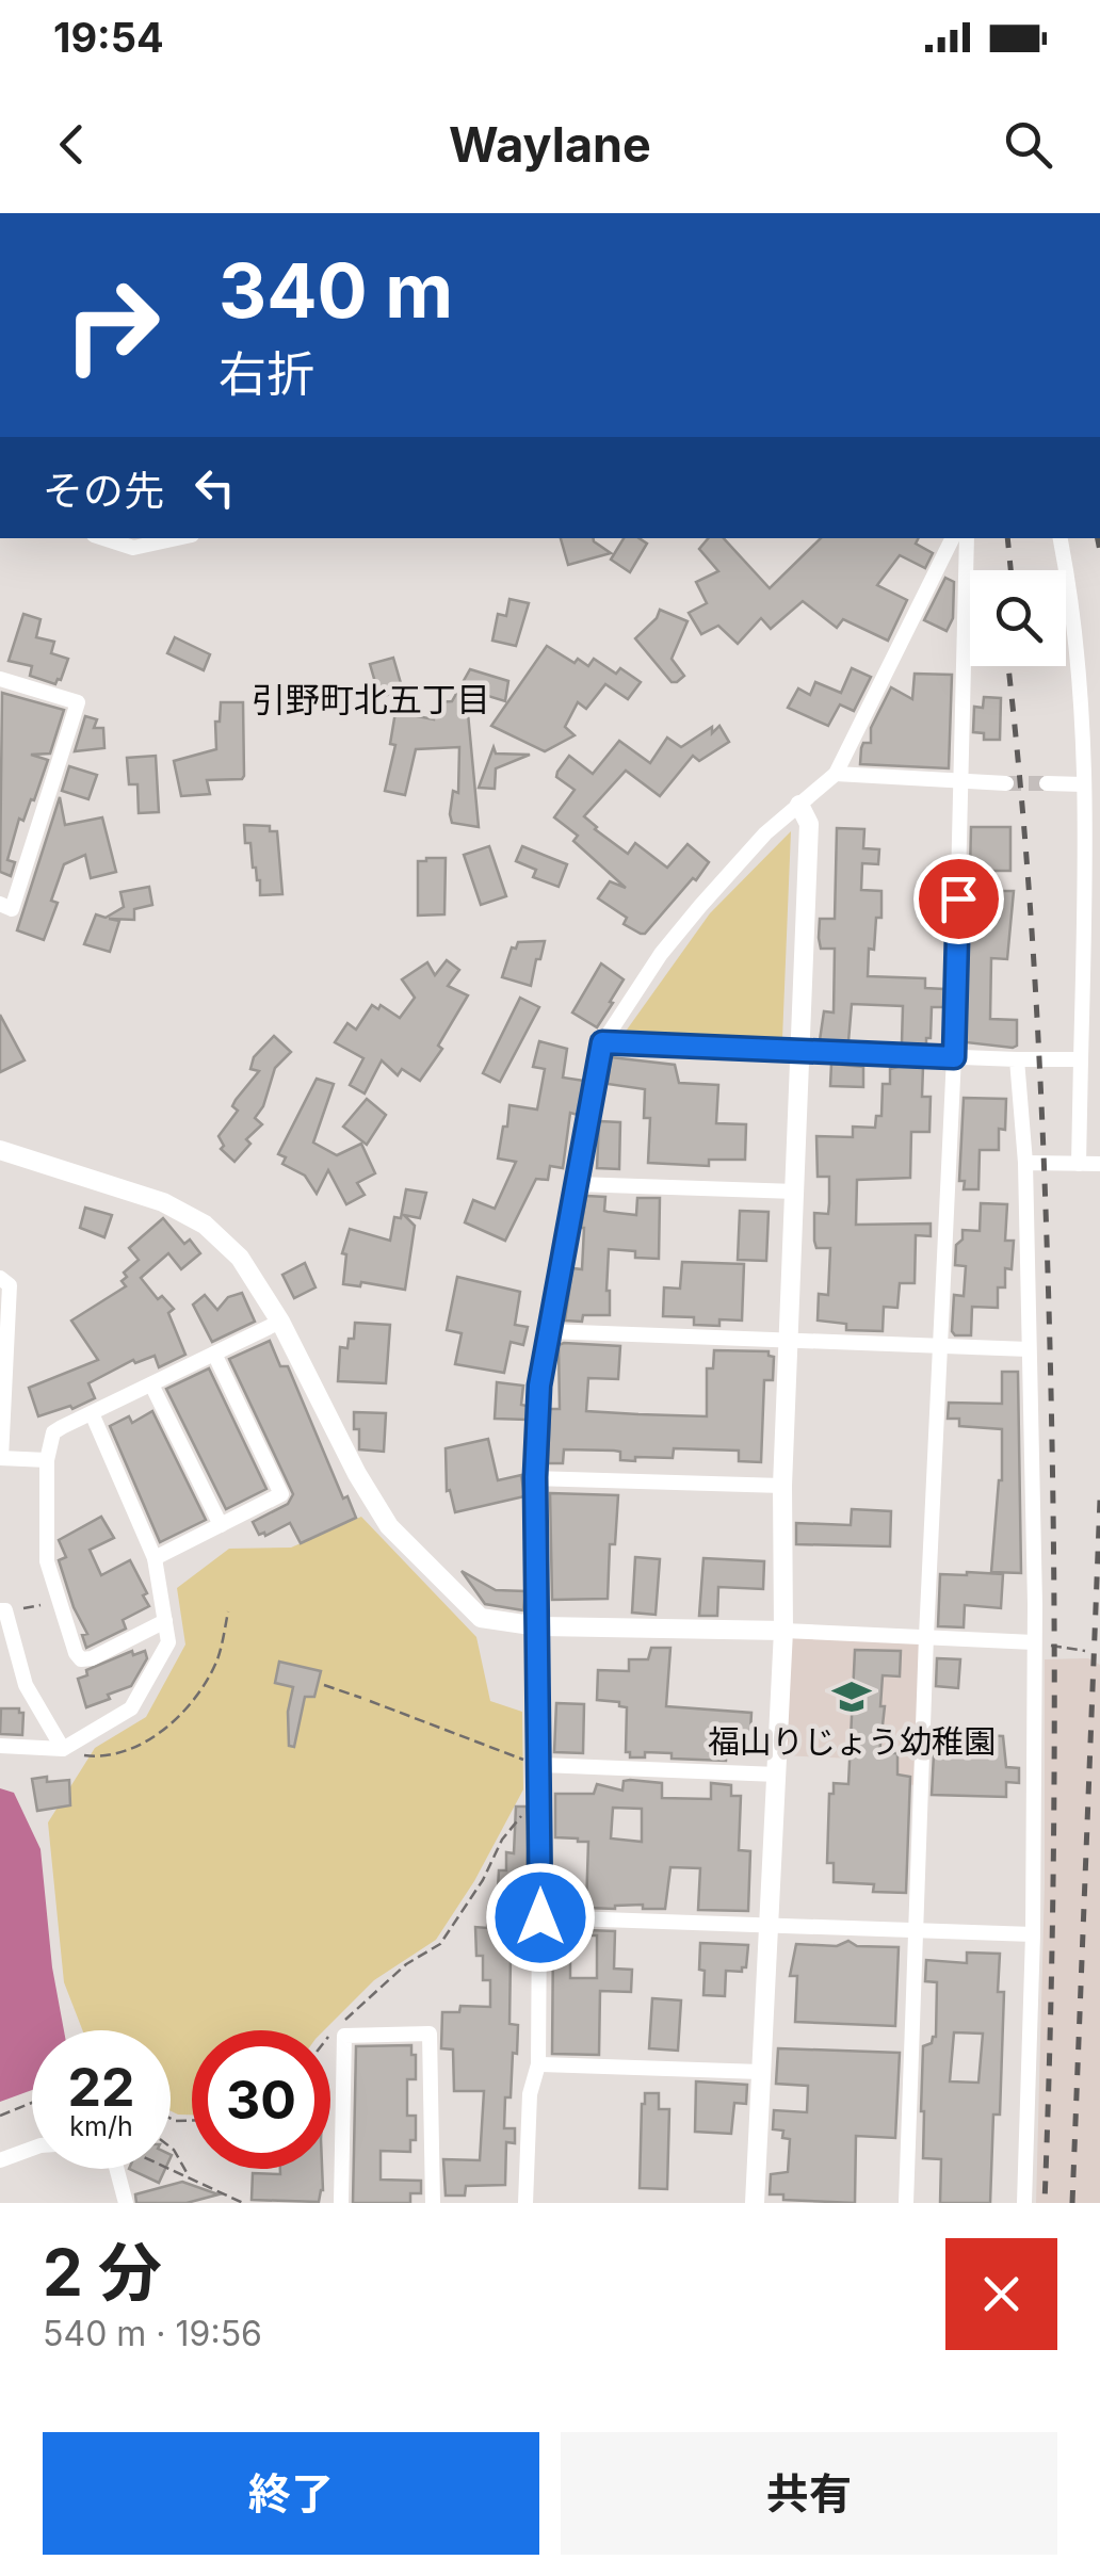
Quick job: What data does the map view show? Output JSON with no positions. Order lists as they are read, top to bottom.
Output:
{
  "districts": ["引野町北五丁目"],
  "places": {
    "school or university": ["福山りじょう幼稚園"]
  },
  "page": {
    "status": "19:54",
    "header": "Waylane",
    "turn": ["340 m", "右折"],
    "then": "その先",
    "speed": "22 km/h",
    "limit": "30",
    "heading": ["2 分", "540 m · 19:56"],
    "buttons": ["終了", "共有"]
  }
}
